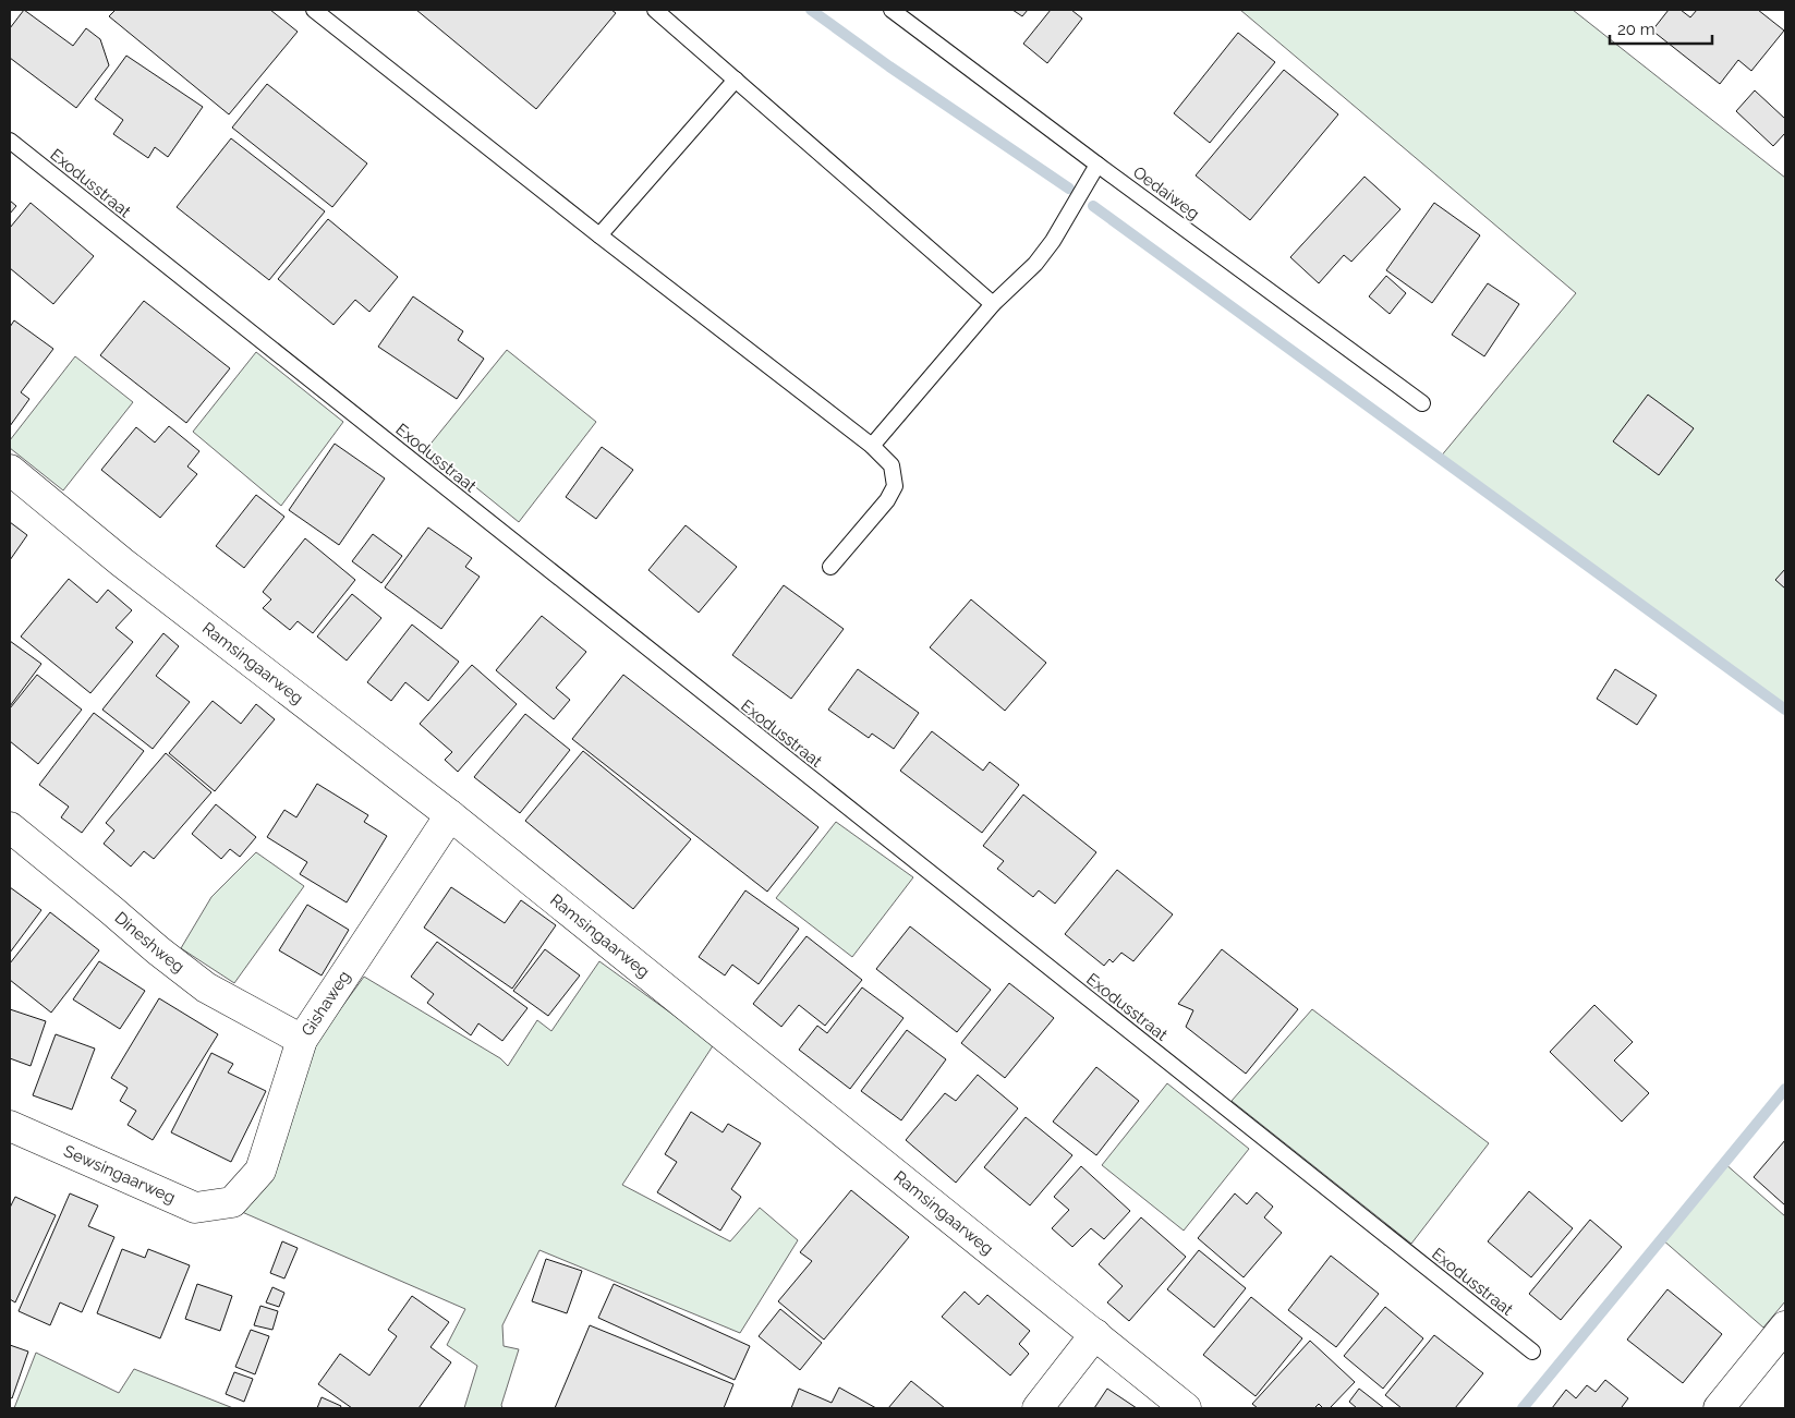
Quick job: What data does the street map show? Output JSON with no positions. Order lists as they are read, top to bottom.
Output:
{
  "streets": {
    "street": [
      "Ramsingaarweg",
      "Dineshweg",
      "Gishaweg",
      "Sewsingaarweg"
    ],
    "lane": ["Exodusstraat", "Oedaiweg"]
  },
  "crossings": [
    ["Ramsingaarweg", "Gishaweg"],
    ["Dineshweg", "Gishaweg"],
    ["Gishaweg", "Sewsingaarweg"]
  ],
  "scale_bar": "20 m"
}
